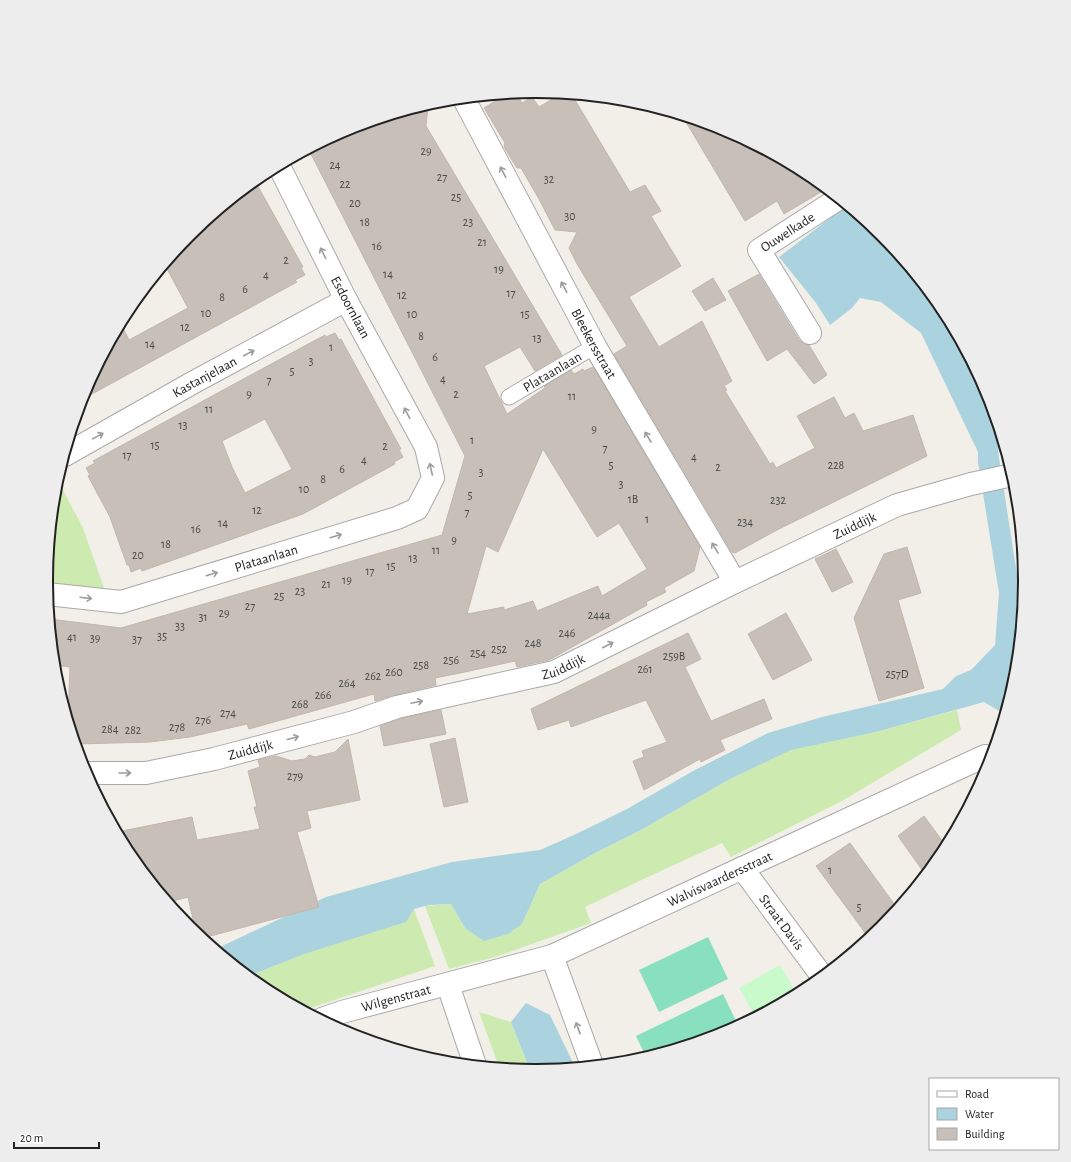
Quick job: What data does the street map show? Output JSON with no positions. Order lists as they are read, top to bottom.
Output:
{
  "streets": {
    "street": [
      "Ouwelkade",
      "Esdoornlaan",
      "Bleekersstraat",
      "Plataanlaan",
      "Kastanjelaan",
      "Zuiddijk",
      "Walvisvaardersstraat",
      "Straat Davis",
      "Wilgenstraat"
    ]
  },
  "crossings": [
    ["Esdoornlaan", "Plataanlaan"],
    ["Esdoornlaan", "Kastanjelaan"],
    ["Bleekersstraat", "Plataanlaan"],
    ["Bleekersstraat", "Zuiddijk"],
    ["Walvisvaardersstraat", "Straat Davis"],
    ["Walvisvaardersstraat", "Wilgenstraat"]
  ],
  "one_way": [
    "Esdoornlaan",
    "Bleekersstraat",
    "Plataanlaan",
    "Kastanjelaan",
    "Zuiddijk"
  ],
  "house_numbers": [
    "29",
    "24",
    "27",
    "32",
    "22",
    "25",
    "20",
    "30",
    "18",
    "23",
    "21",
    "16",
    "2",
    "19",
    "14",
    "4",
    "6",
    "17",
    "12",
    "8",
    "10",
    "10",
    "15",
    "12",
    "8",
    "13",
    "14",
    "1",
    "6",
    "3",
    "5",
    "4",
    "7",
    "9",
    "2",
    "11",
    "11",
    "13",
    "9",
    "1",
    "15",
    "2",
    "7",
    "17",
    "4",
    "4",
    "5",
    "228",
    "2",
    "6",
    "3",
    "8",
    "3",
    "10",
    "5",
    "1B",
    "232",
    "12",
    "7",
    "1",
    "234",
    "14",
    "16",
    "9",
    "18",
    "11",
    "20",
    "13",
    "15",
    "17",
    "19",
    "21",
    "23",
    "25",
    "27",
    "29",
    "244a",
    "31",
    "33",
    "246",
    "35",
    "41",
    "39",
    "37",
    "248",
    "252",
    "254",
    "259B",
    "256",
    "258",
    "261",
    "260",
    "257D",
    "262",
    "264",
    "266",
    "268",
    "274",
    "276",
    "278",
    "284",
    "282",
    "279",
    "1",
    "5"
  ],
  "legend": ["Road", "Water", "Building"],
  "scale_bar": "20 m"
}
